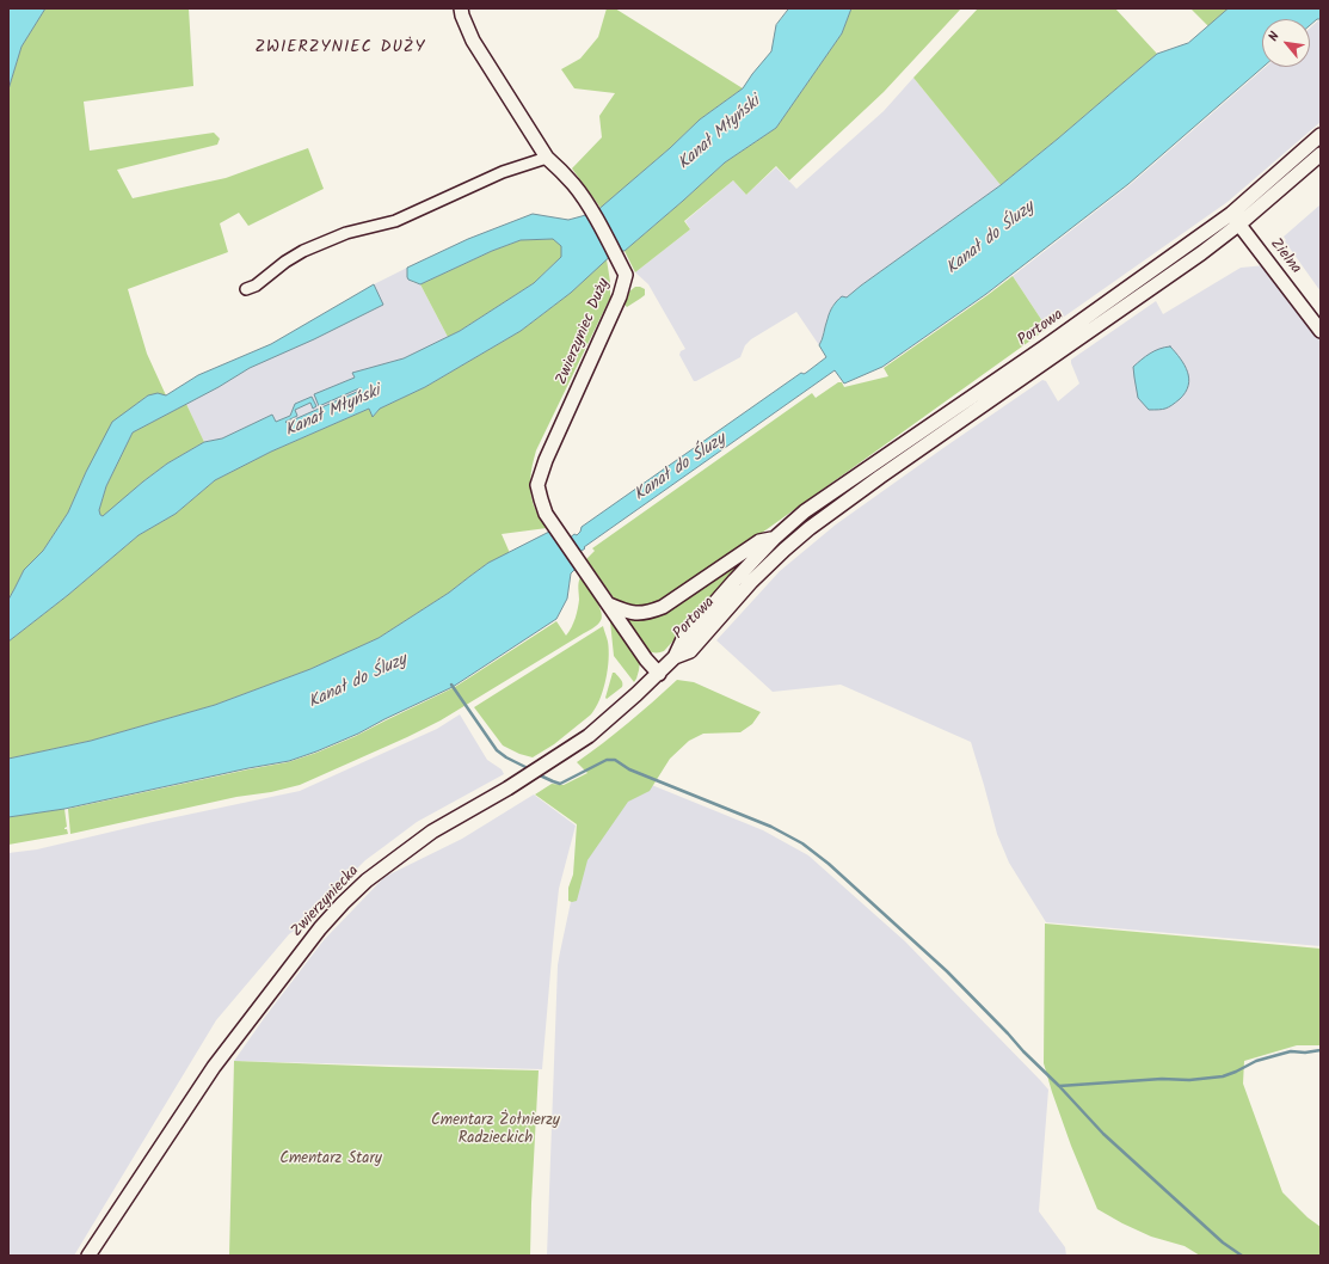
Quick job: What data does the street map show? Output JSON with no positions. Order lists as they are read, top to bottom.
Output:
{
  "streets": {
    "street": [
      "Zielna",
      "Portowa",
      "Zwierzyniec Duży",
      "Zwierzyniecka"
    ]
  },
  "crossings": [
    ["Zielna", "Portowa"],
    ["Portowa", "Zwierzyniecka"],
    ["Zwierzyniec Duży", "Zwierzyniecka"]
  ],
  "districts": ["ZWIERZYNIEC DUŻY"],
  "water": ["Kanał Młyński", "Kanał do Śluzy"],
  "parks": ["Cmentarz Żołnierzy Radzieckich", "Cmentarz Stary"],
  "north": "top left"
}
